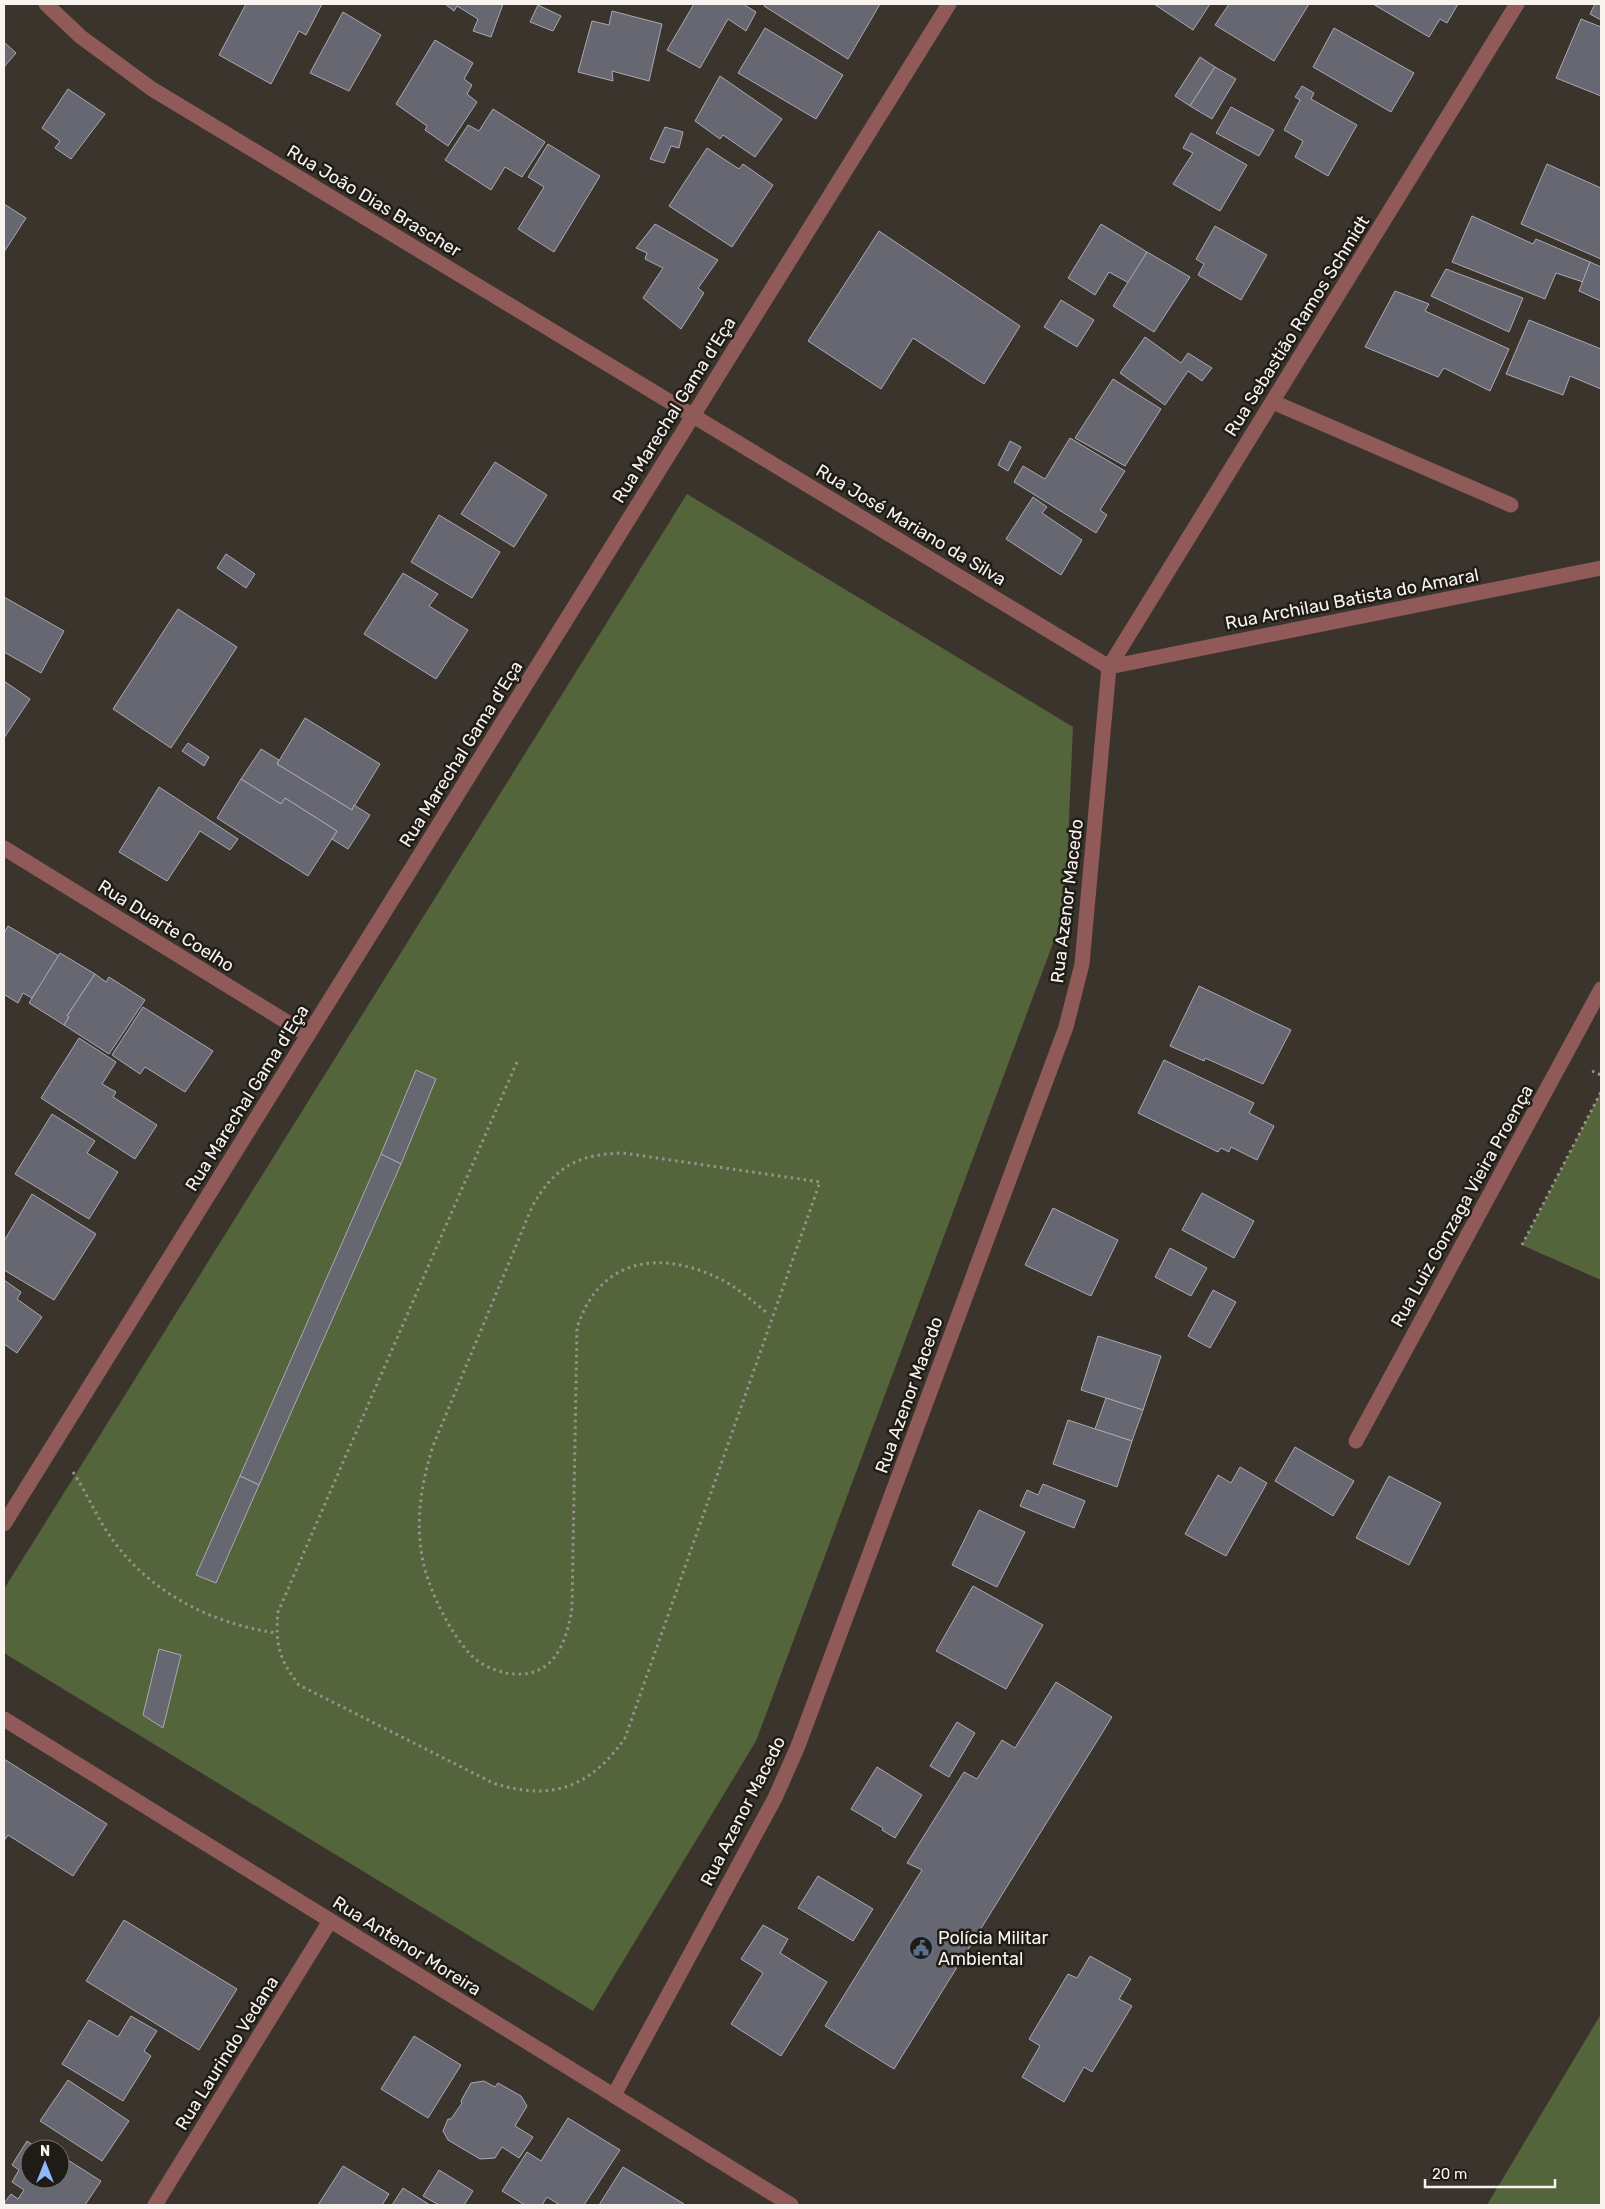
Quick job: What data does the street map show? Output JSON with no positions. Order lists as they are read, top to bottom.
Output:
{
  "streets": {
    "street": [
      "Rua João Dias Brascher",
      "Rua Sebastião Ramos Schmidt",
      "Rua Marechal Gama d'Eça",
      "Rua José Mariano da Silva",
      "Rua Archilau Batista do Amaral",
      "Rua Azenor Macedo",
      "Rua Duarte Coelho",
      "Rua Luiz Gonzaga Vieira Proença",
      "Rua Antenor Moreira",
      "Rua Laurindo Vedana"
    ]
  },
  "crossings": [
    ["Rua João Dias Brascher", "Rua Marechal Gama d'Eça"],
    ["Rua João Dias Brascher", "Rua José Mariano da Silva"],
    ["Rua Sebastião Ramos Schmidt", "Rua José Mariano da Silva"],
    ["Rua Sebastião Ramos Schmidt", "Rua Archilau Batista do Amaral"],
    ["Rua Sebastião Ramos Schmidt", "Rua Azenor Macedo"],
    ["Rua Marechal Gama d'Eça", "Rua José Mariano da Silva"],
    ["Rua Marechal Gama d'Eça", "Rua Duarte Coelho"],
    ["Rua José Mariano da Silva", "Rua Archilau Batista do Amaral"],
    ["Rua José Mariano da Silva", "Rua Azenor Macedo"],
    ["Rua Archilau Batista do Amaral", "Rua Azenor Macedo"],
    ["Rua Azenor Macedo", "Rua Antenor Moreira"],
    ["Rua Antenor Moreira", "Rua Laurindo Vedana"]
  ],
  "places": {
    "public building": ["Polícia Militar Ambiental"]
  },
  "scale_bar": "20 m",
  "north": "top"
}
